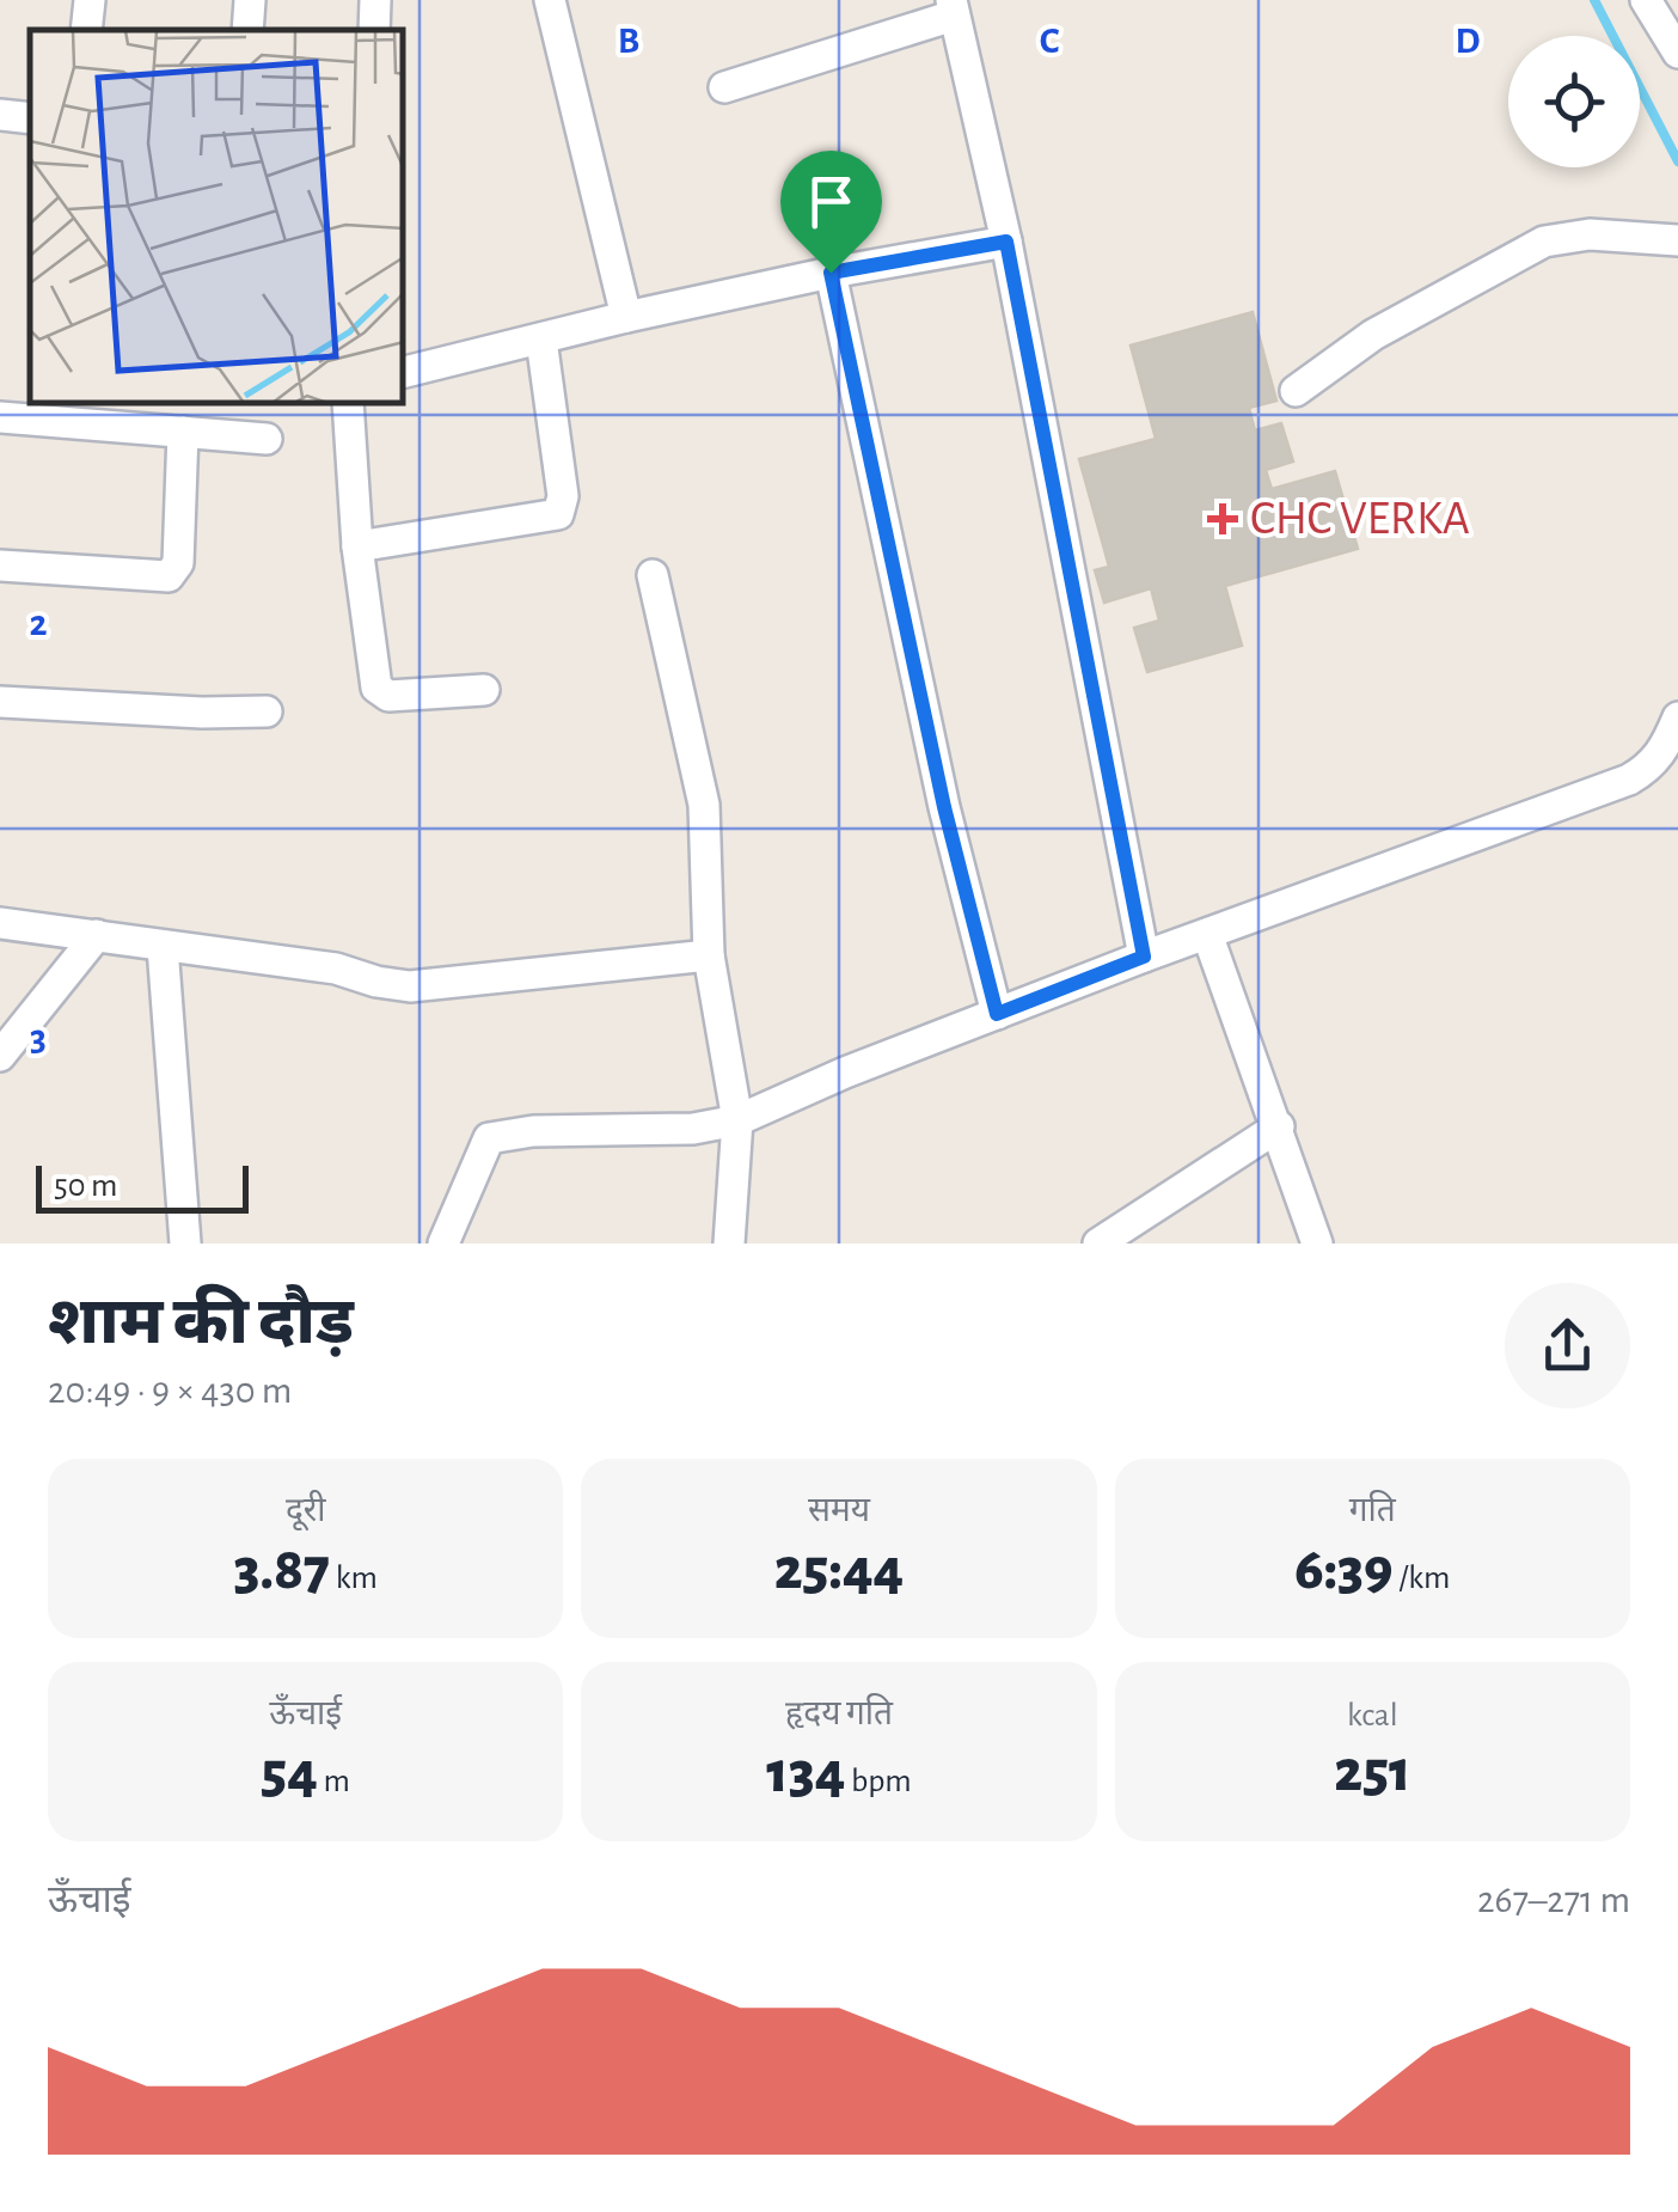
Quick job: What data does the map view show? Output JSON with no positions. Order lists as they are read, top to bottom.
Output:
{
  "places": {
    "health": ["CHC VERKA"]
  },
  "scale_bar": "50 m",
  "page": {
    "scale": "50 m",
    "heading": ["शाम की दौड़", "20:49 · 9 × 430 m"],
    "stats": [
      ["दूरी", "3.87 km"],
      ["समय", "25:44"],
      ["गति", "6:39 /km"],
      ["ऊँचाई", "54 m"],
      ["हृदय गति", "134 bpm"],
      ["kcal", "251"]
    ],
    "chart": ["ऊँचाई", "267–271 m"]
  },
  "grid": {
    "columns": ["B", "C", "D"],
    "rows": ["2", "3"]
  }
}
